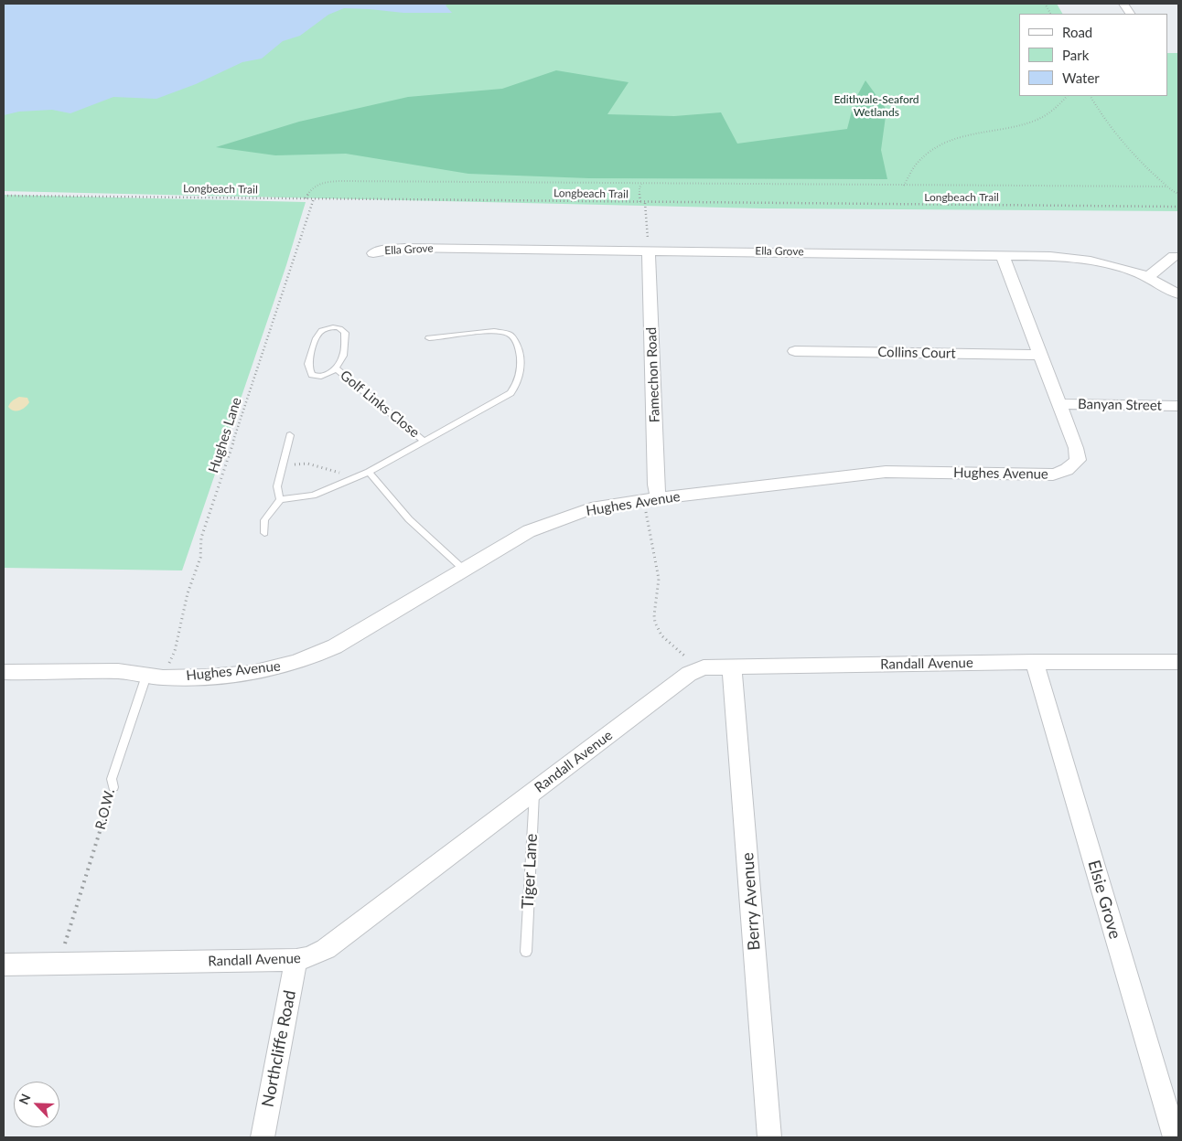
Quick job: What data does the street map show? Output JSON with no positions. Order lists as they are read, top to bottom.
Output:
{
  "streets": {
    "street": [
      "Ella Grove",
      "Collins Court",
      "Famechon Road",
      "Banyan Street",
      "Hughes Avenue",
      "Randall Avenue",
      "Elsie Grove",
      "Berry Avenue",
      "Northcliffe Road"
    ],
    "lane": ["Golf Links Close", "R.O.W.", "Tiger Lane"],
    "path": ["Longbeach Trail", "Hughes Lane"]
  },
  "crossings": [
    ["Longbeach Trail", "Hughes Lane"],
    ["Ella Grove", "Famechon Road"],
    ["Ella Grove", "Hughes Avenue"],
    ["Collins Court", "Hughes Avenue"],
    ["Famechon Road", "Hughes Avenue"],
    ["Banyan Street", "Hughes Avenue"],
    ["Hughes Lane", "Hughes Avenue"],
    ["Hughes Lane", "R.O.W."],
    ["Hughes Avenue", "R.O.W."],
    ["Randall Avenue", "Tiger Lane"],
    ["Randall Avenue", "Elsie Grove"],
    ["Randall Avenue", "Berry Avenue"],
    ["Randall Avenue", "Northcliffe Road"]
  ],
  "parks": ["Edithvale-Seaford Wetlands"],
  "legend": ["Road", "Park", "Water"],
  "north": "top left"
}
